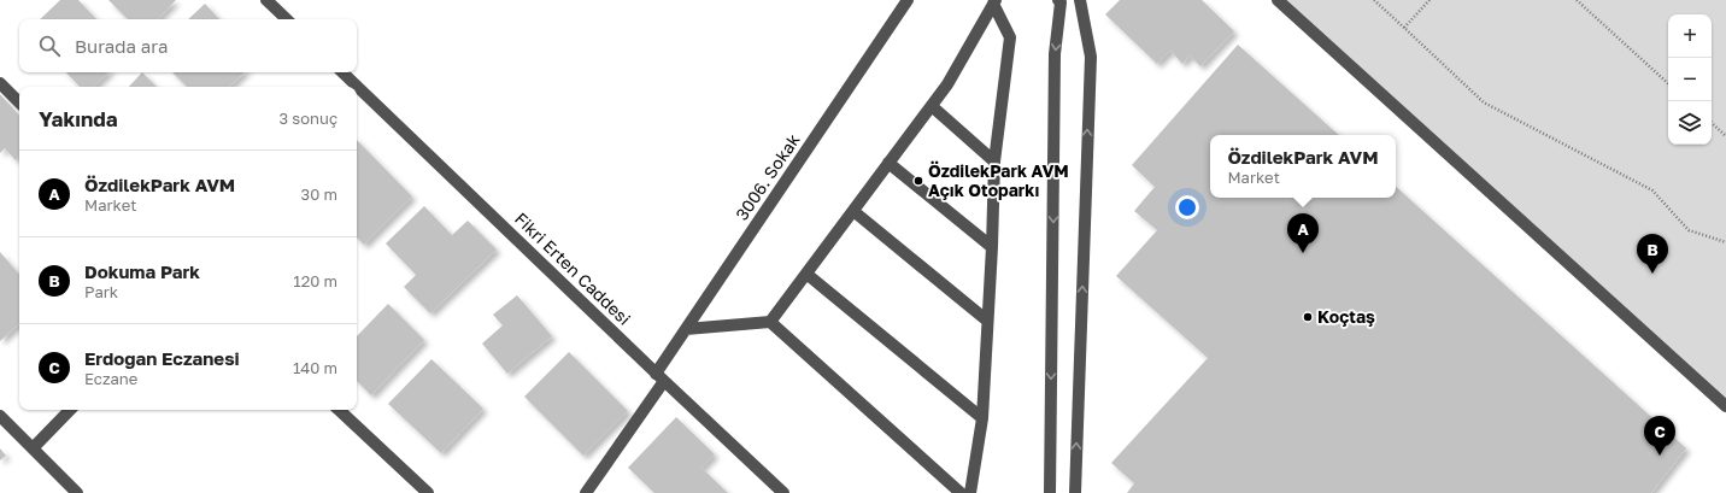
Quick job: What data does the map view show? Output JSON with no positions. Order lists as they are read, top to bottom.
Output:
{
  "streets": {
    "street": ["3006. Sokak", "Fikri Erten Caddesi"]
  },
  "crossings": [
    ["3006. Sokak", "Fikri Erten Caddesi"]
  ],
  "places": ["ÖzdilekPark AVM Açık Otoparkı", "Koçtaş"],
  "page": {
    "map_buttons": ["+", "−"],
    "search": "Burada ara",
    "heading": ["Yakında", "3 sonuç"],
    "popup": ["ÖzdilekPark AVM", "Market"],
    "list": [
      {
        "mark": "A",
        "name": "ÖzdilekPark AVM",
        "note": "Market",
        "value": "30 m"
      },
      {
        "mark": "B",
        "name": "Dokuma Park",
        "note": "Park",
        "value": "120 m"
      },
      {
        "mark": "C",
        "name": "Erdoğan Eczanesi",
        "note": "Eczane",
        "value": "140 m"
      }
    ],
    "pins": ["A", "B", "C"]
  }
}
